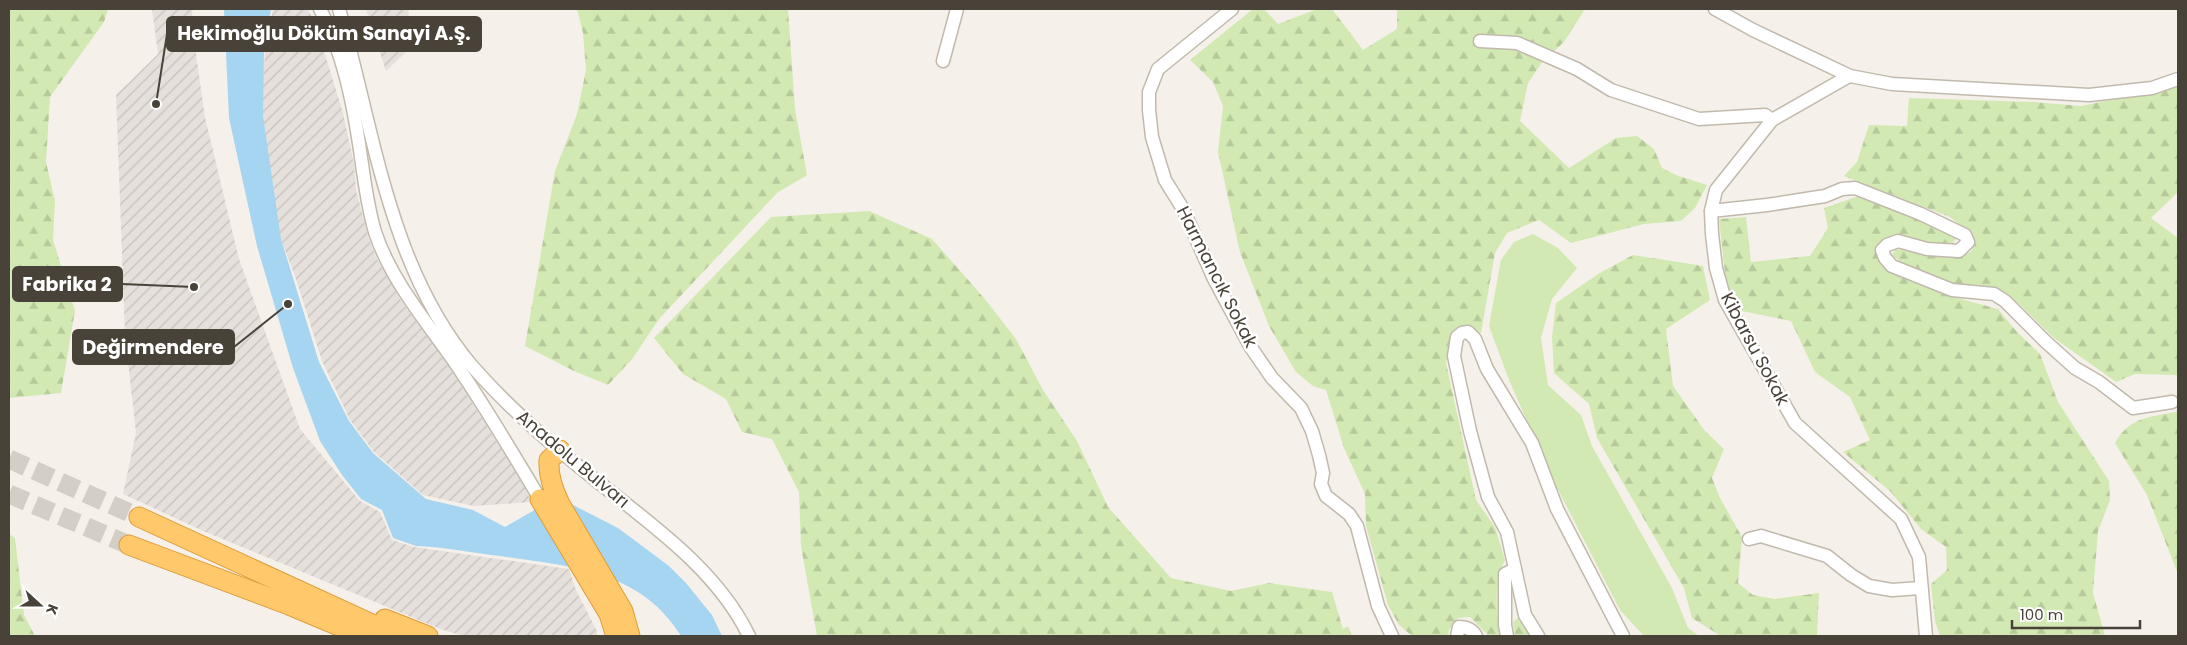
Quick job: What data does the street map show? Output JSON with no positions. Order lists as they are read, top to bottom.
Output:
{
  "streets": {
    "street": ["Harmancık Sokak", "Kibarsu Sokak", "Anadolu Bulvarı"]
  },
  "places": ["Hekimoğlu Döküm Sanayi A.Ş.", "Fabrika 2", "Değirmendere"],
  "scale_bar": "100 m",
  "north": "right"
}
